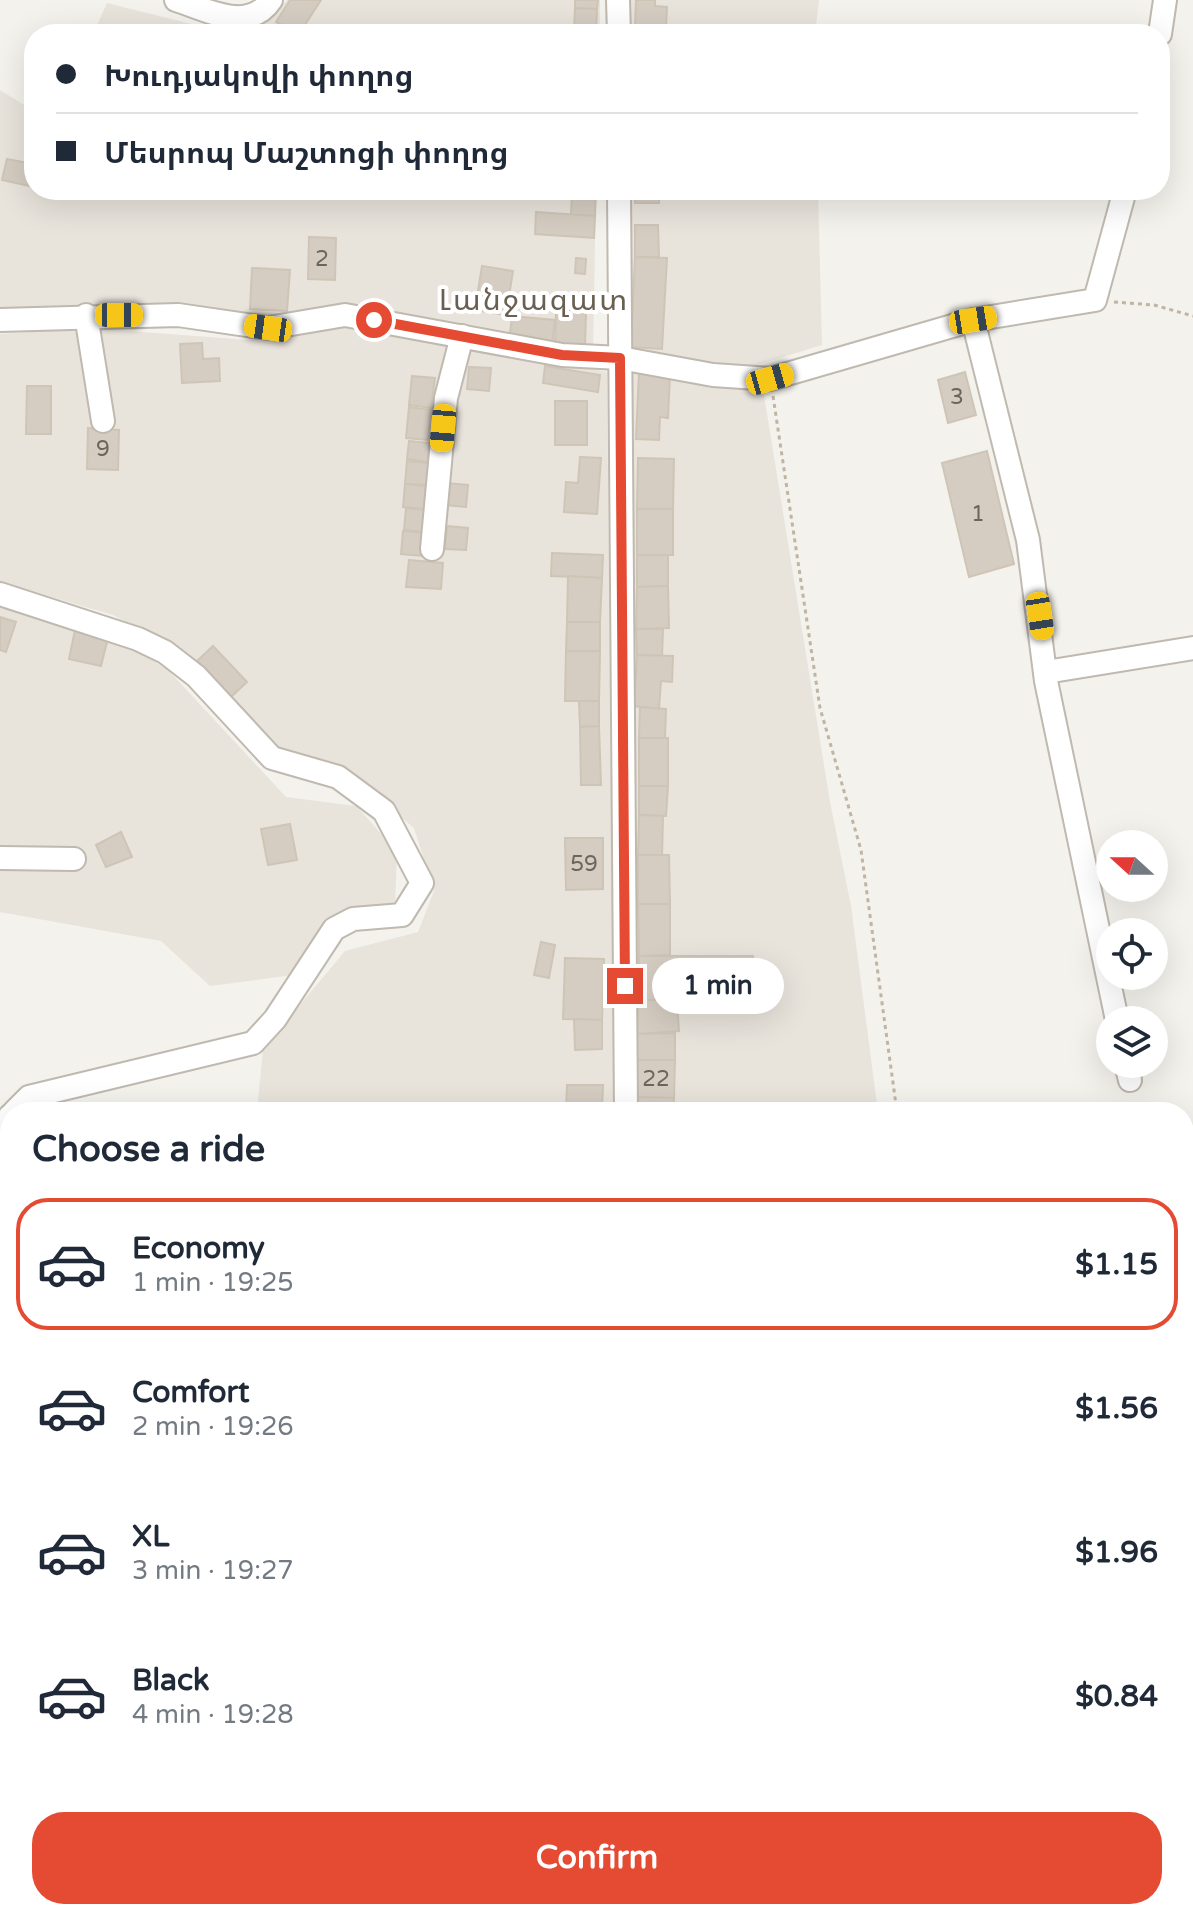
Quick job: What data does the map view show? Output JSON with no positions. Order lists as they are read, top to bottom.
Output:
{
  "districts": ["Լանջազատ"],
  "house_numbers": [
    "2",
    "3",
    "9",
    "1",
    "59",
    "22"
  ],
  "north": "left",
  "page": {
    "banner": ["Խուդյակովի փողոց", "Մեսրոպ Մաշտոցի փողոց"],
    "bubble": "1 min",
    "heading": "Choose a ride",
    "list": [
      {
        "name": "Economy",
        "note": "1 min · 19:25",
        "value": "$1.15"
      },
      {
        "name": "Comfort",
        "note": "2 min · 19:26",
        "value": "$1.56"
      },
      {
        "name": "XL",
        "note": "3 min · 19:27",
        "value": "$1.96"
      },
      {
        "name": "Black",
        "note": "4 min · 19:28",
        "value": "$0.84"
      }
    ],
    "buttons": "Confirm"
  }
}
